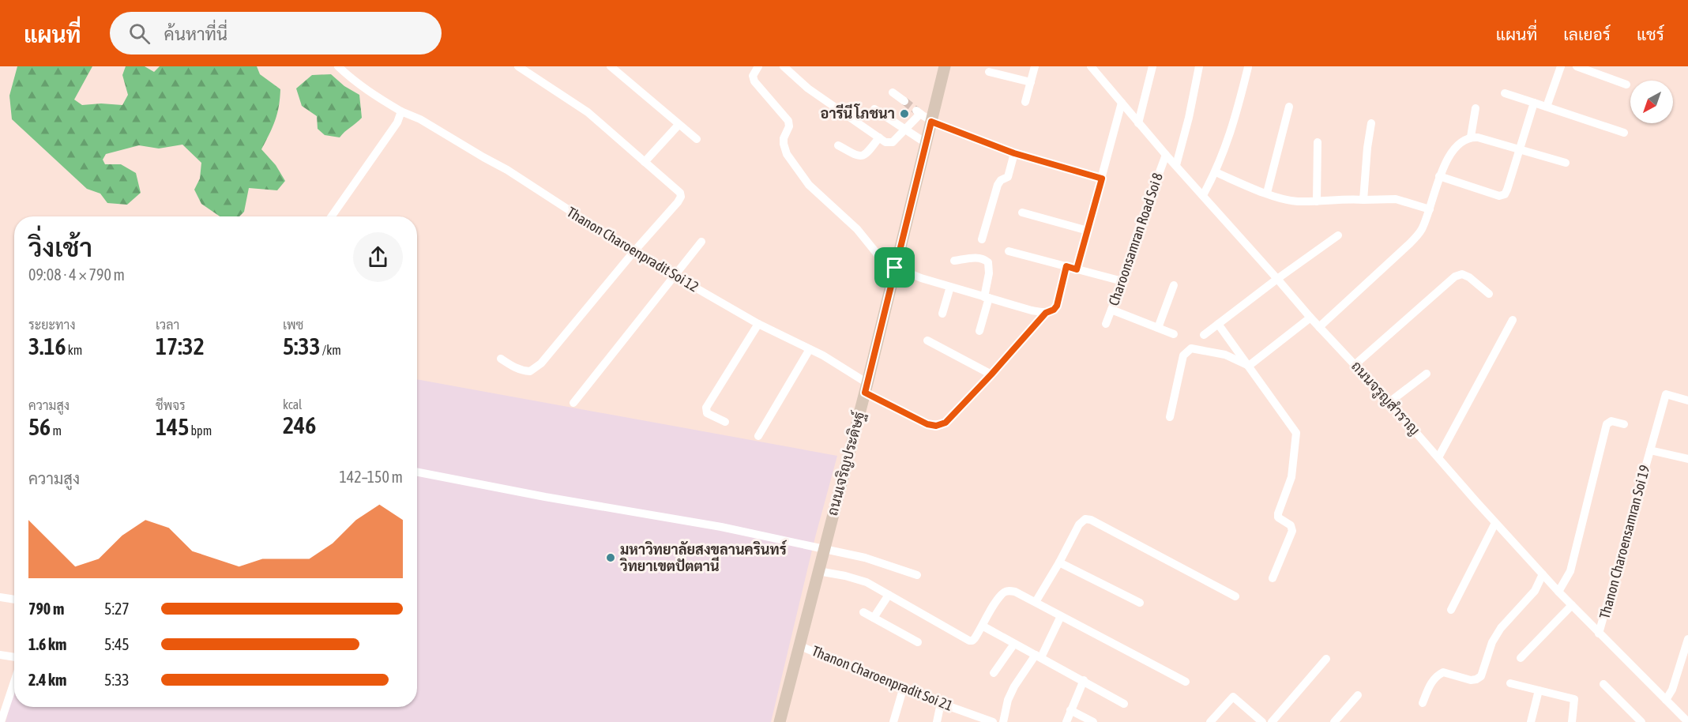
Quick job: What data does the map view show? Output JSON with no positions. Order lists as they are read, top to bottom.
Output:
{
  "streets": {
    "main road": ["ถนนเจริญประดิษฐ์"],
    "street": [
      "Charoonsamran Road Soi 8",
      "Thanon Charoenpradit Soi 12",
      "ถนนจรูญสำราญ",
      "Thanon Charoensamran Soi 19",
      "Thanon Charoenpradit Soi 21"
    ]
  },
  "crossings": [
    ["Charoonsamran Road Soi 8", "ถนนจรูญสำราญ"],
    ["Thanon Charoenpradit Soi 12", "ถนนเจริญประดิษฐ์"],
    ["ถนนจรูญสำราญ", "Thanon Charoensamran Soi 19"],
    ["ถนนเจริญประดิษฐ์", "Thanon Charoenpradit Soi 21"]
  ],
  "places": ["อารีนี โภชนา", "มหาวิทยาลัยสงขลานครินทร์ วิทยาเขตปัตตานี"],
  "north": "bottom left",
  "page": {
    "header": "แผนที่",
    "search": "ค้นหาที่นี่",
    "nav": ["แผนที่", "เลเยอร์", "แชร์"],
    "heading": ["วิ่งเช้า", "09:08 · 4 × 790 m"],
    "stats": [
      ["ระยะทาง", "3.16 km"],
      ["เวลา", "17:32"],
      ["เพซ", "5:33 /km"],
      ["ความสูง", "56 m"],
      ["ชีพจร", "145 bpm"],
      ["kcal", "246"]
    ],
    "chart": ["ความสูง", "142–150 m"],
    "list": [
      {
        "name": "790 m",
        "note": "5:27"
      },
      {
        "name": "1.6 km",
        "note": "5:45"
      },
      {
        "name": "2.4 km",
        "note": "5:33"
      }
    ]
  }
}
